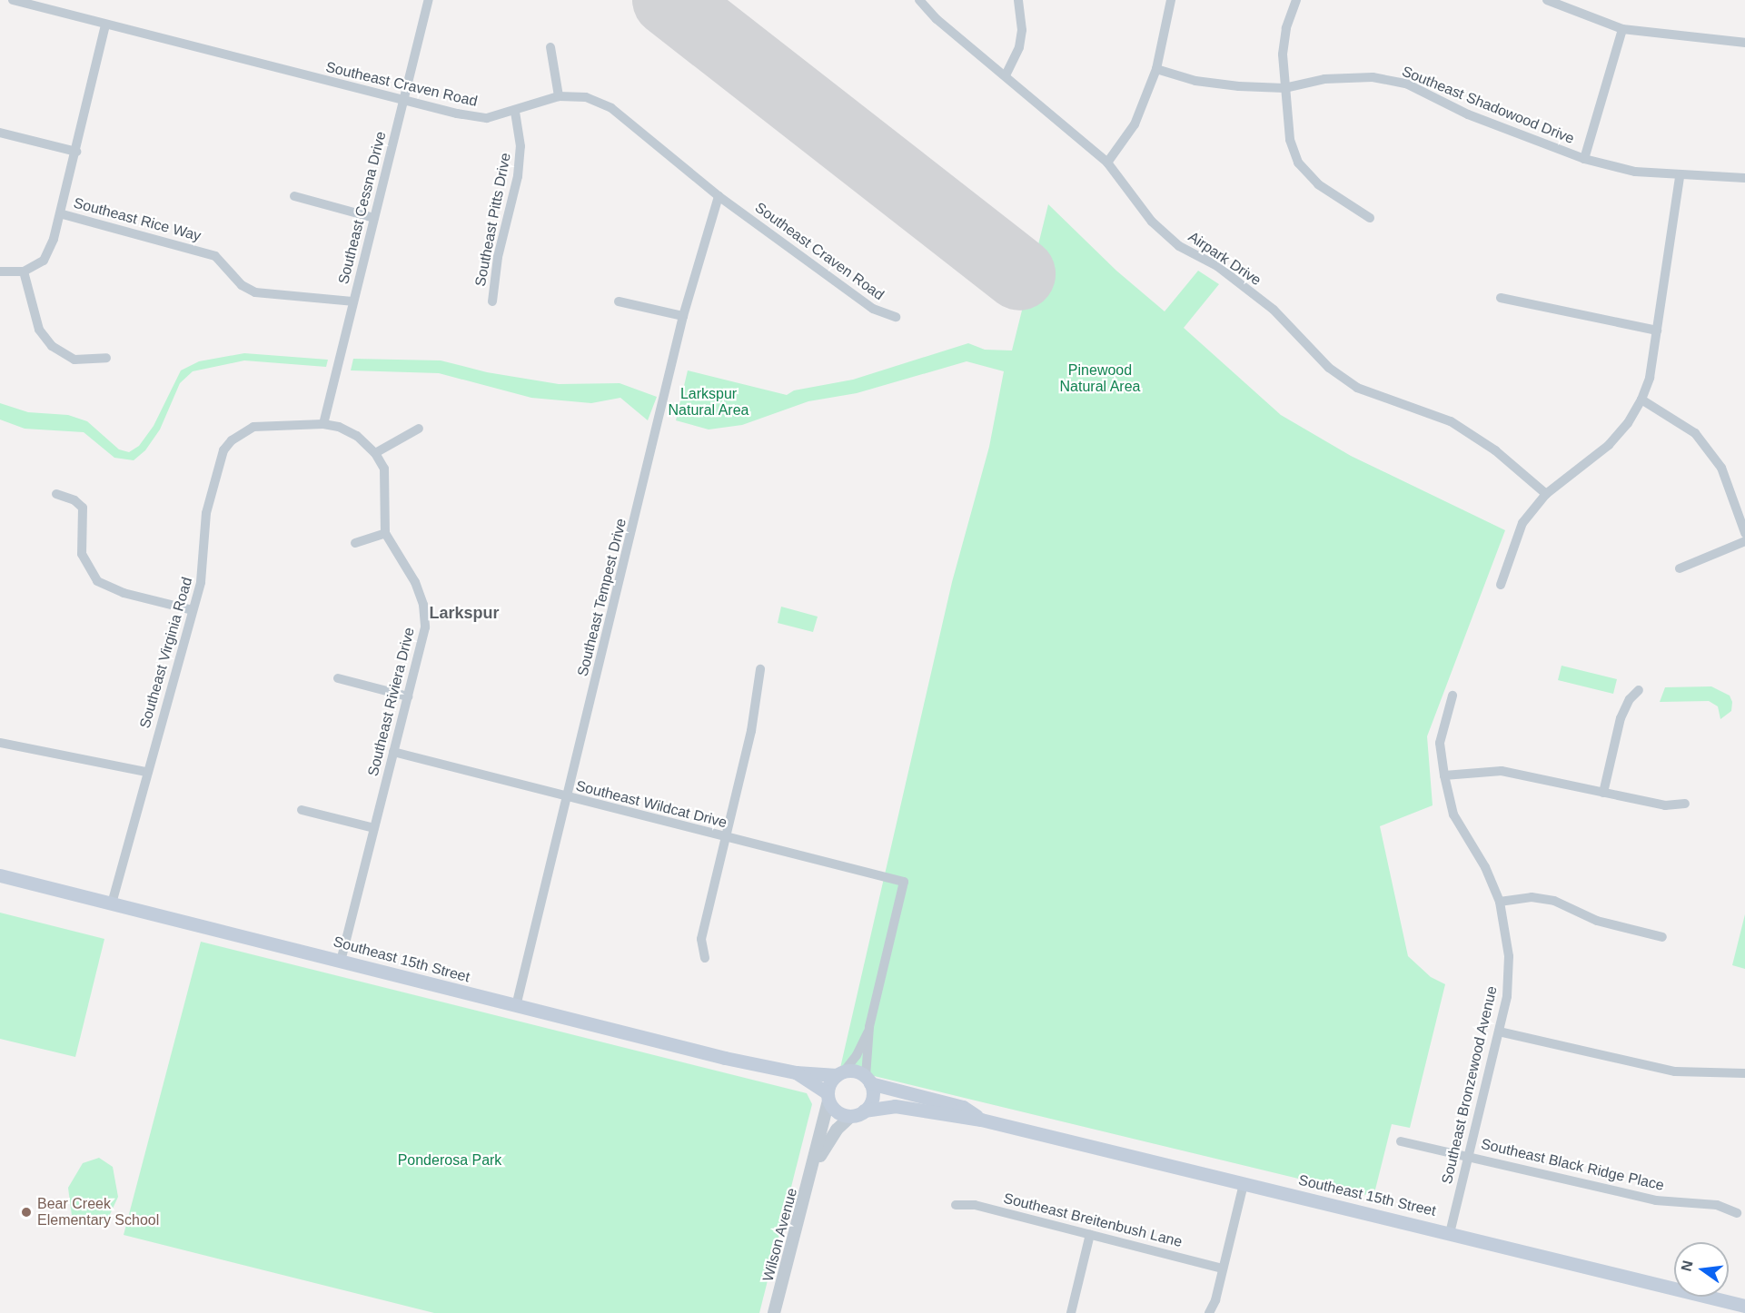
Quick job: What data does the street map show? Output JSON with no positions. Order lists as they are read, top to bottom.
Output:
{
  "streets": {
    "main road": ["Southeast 15th Street"],
    "street": [
      "Southeast Craven Road",
      "Southeast Shadowood Drive",
      "Southeast Cessna Drive",
      "Southeast Rice Way",
      "Southeast Pitts Drive",
      "Airpark Drive",
      "Southeast Tempest Drive",
      "Southeast Virginia Road",
      "Southeast Riviera Drive",
      "Southeast Wildcat Drive",
      "Southeast Bronzewood Avenue",
      "Southeast Black Ridge Place",
      "Southeast Breitenbush Lane",
      "Wilson Avenue"
    ]
  },
  "crossings": [
    ["Southeast Craven Road", "Southeast Cessna Drive"],
    ["Southeast Craven Road", "Southeast Pitts Drive"],
    ["Southeast Craven Road", "Southeast Tempest Drive"],
    ["Southeast Cessna Drive", "Southeast Rice Way"],
    ["Southeast Cessna Drive", "Southeast Virginia Road"],
    ["Southeast Tempest Drive", "Southeast Wildcat Drive"],
    ["Southeast Tempest Drive", "Southeast 15th Street"],
    ["Southeast Virginia Road", "Southeast 15th Street"],
    ["Southeast Riviera Drive", "Southeast Wildcat Drive"],
    ["Southeast Riviera Drive", "Southeast 15th Street"],
    ["Southeast 15th Street", "Southeast Bronzewood Avenue"],
    ["Southeast 15th Street", "Wilson Avenue"],
    ["Southeast Bronzewood Avenue", "Southeast Black Ridge Place"]
  ],
  "districts": ["Larkspur"],
  "parks": ["Pinewood Natural Area", "Larkspur Natural Area", "Ponderosa Park"],
  "places": ["Bear Creek Elementary School"],
  "north": "left"
}
